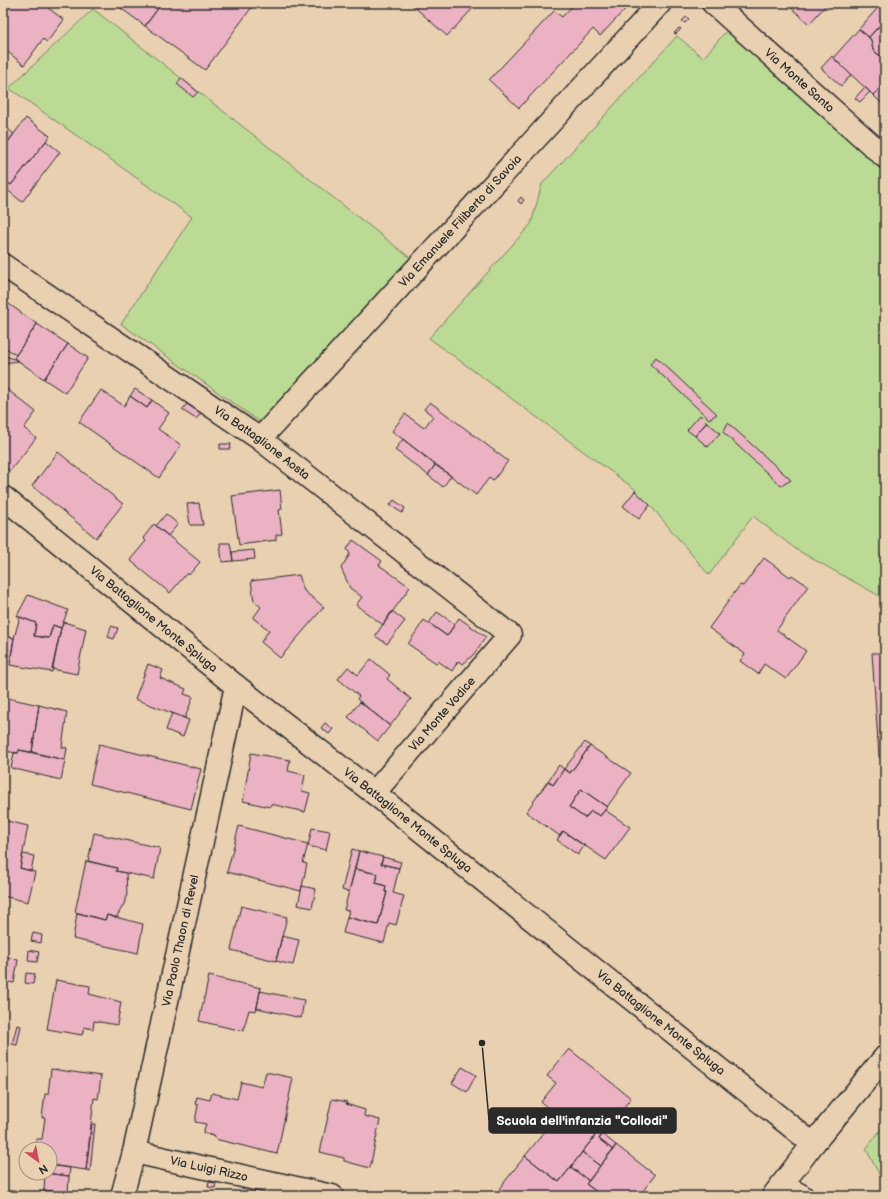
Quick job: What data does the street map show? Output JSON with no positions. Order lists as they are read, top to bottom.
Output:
{
  "streets": {
    "street": [
      "Via Monte Santo",
      "Via Emanuele Filiberto di Savoia",
      "Via Battaglione Aosta",
      "Via Battaglione Monte Spluga",
      "Via Monte Vodice",
      "Via Paolo Thaon di Revel",
      "Via Luigi Rizzo"
    ]
  },
  "crossings": [
    ["Via Emanuele Filiberto di Savoia", "Via Battaglione Aosta"],
    ["Via Battaglione Aosta", "Via Monte Vodice"],
    ["Via Battaglione Monte Spluga", "Via Monte Vodice"],
    ["Via Battaglione Monte Spluga", "Via Paolo Thaon di Revel"],
    ["Via Paolo Thaon di Revel", "Via Luigi Rizzo"]
  ],
  "places": ["Scuola dell'infanzia \"Collodi\""],
  "north": "bottom right"
}
